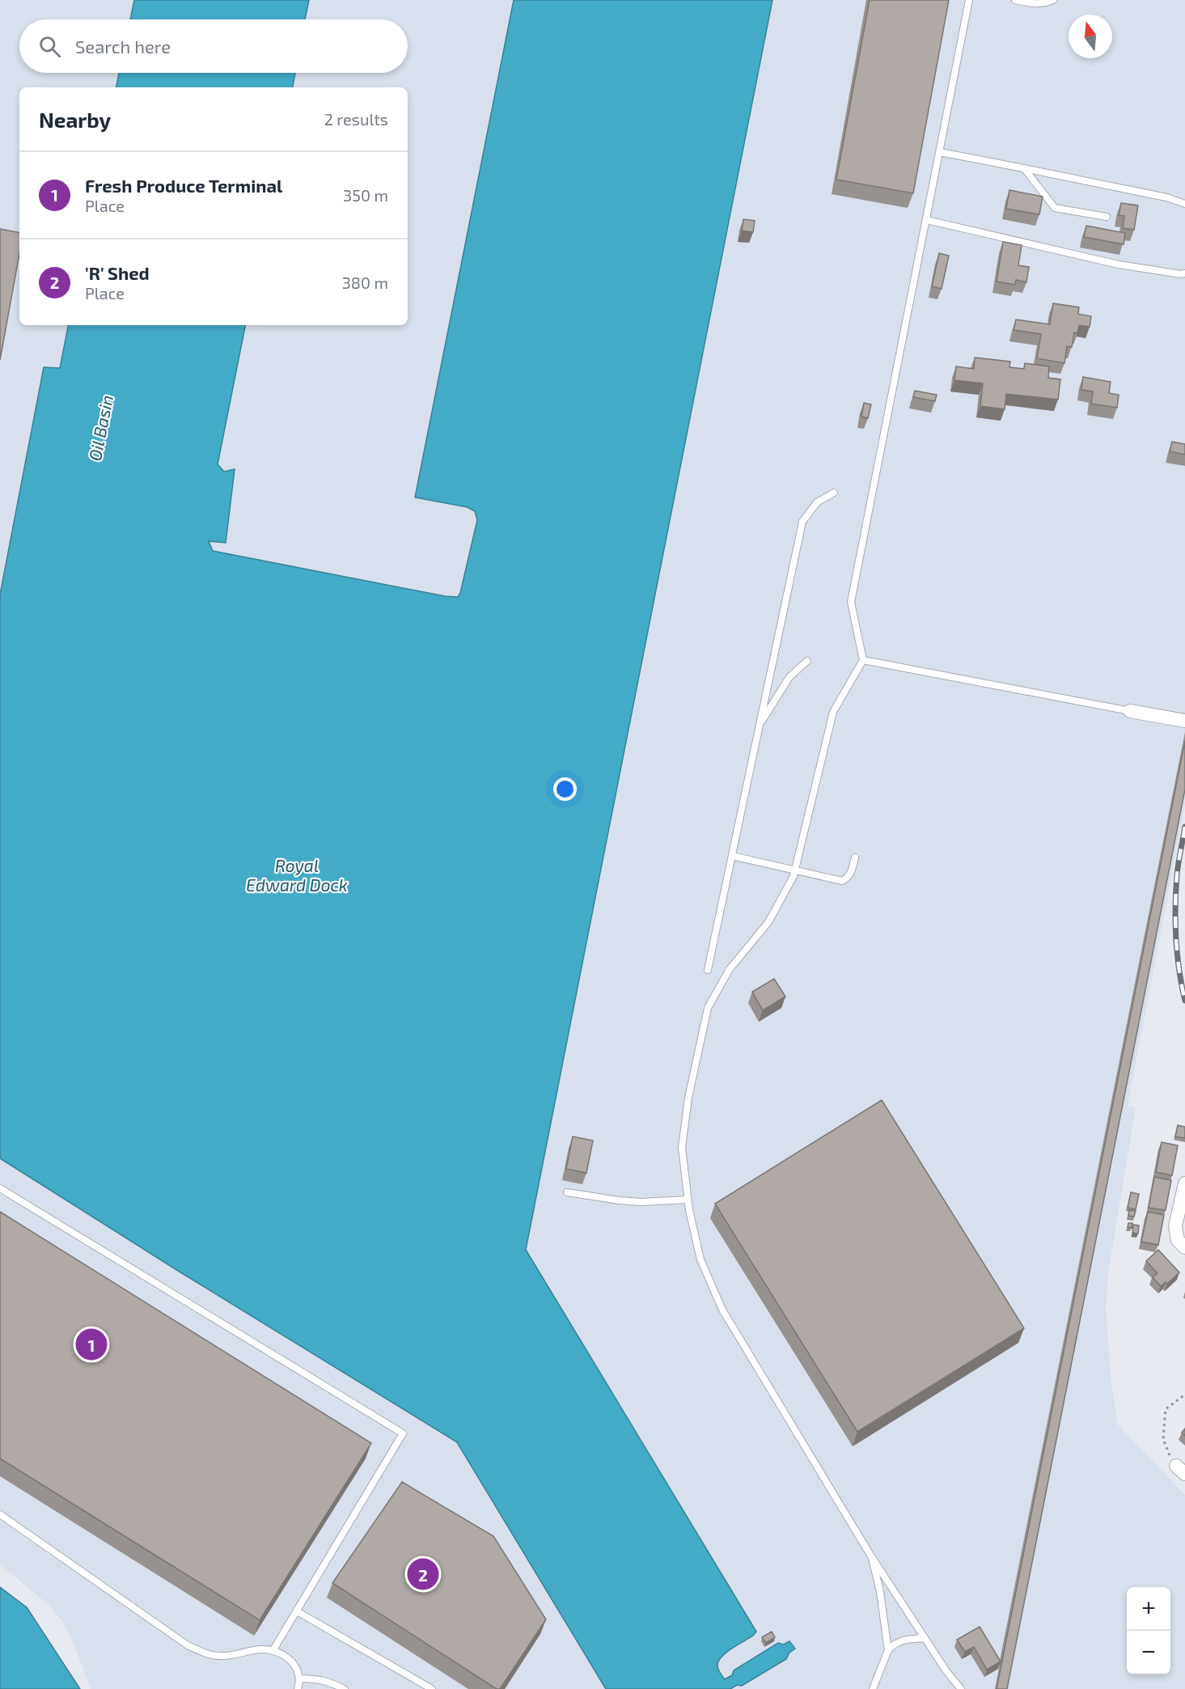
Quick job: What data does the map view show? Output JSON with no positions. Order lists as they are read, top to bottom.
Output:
{
  "water": ["Oil Basin", "Royal Edward Dock"],
  "north": "top",
  "page": {
    "search": "Search here",
    "heading": ["Nearby", "2 results"],
    "list": [
      {
        "mark": "1",
        "name": "Fresh Produce Terminal",
        "note": "Place",
        "value": "350 m"
      },
      {
        "mark": "2",
        "name": "'R' Shed",
        "note": "Place",
        "value": "380 m"
      }
    ],
    "pins": ["1", "2"],
    "map_buttons": ["+", "−"]
  }
}
